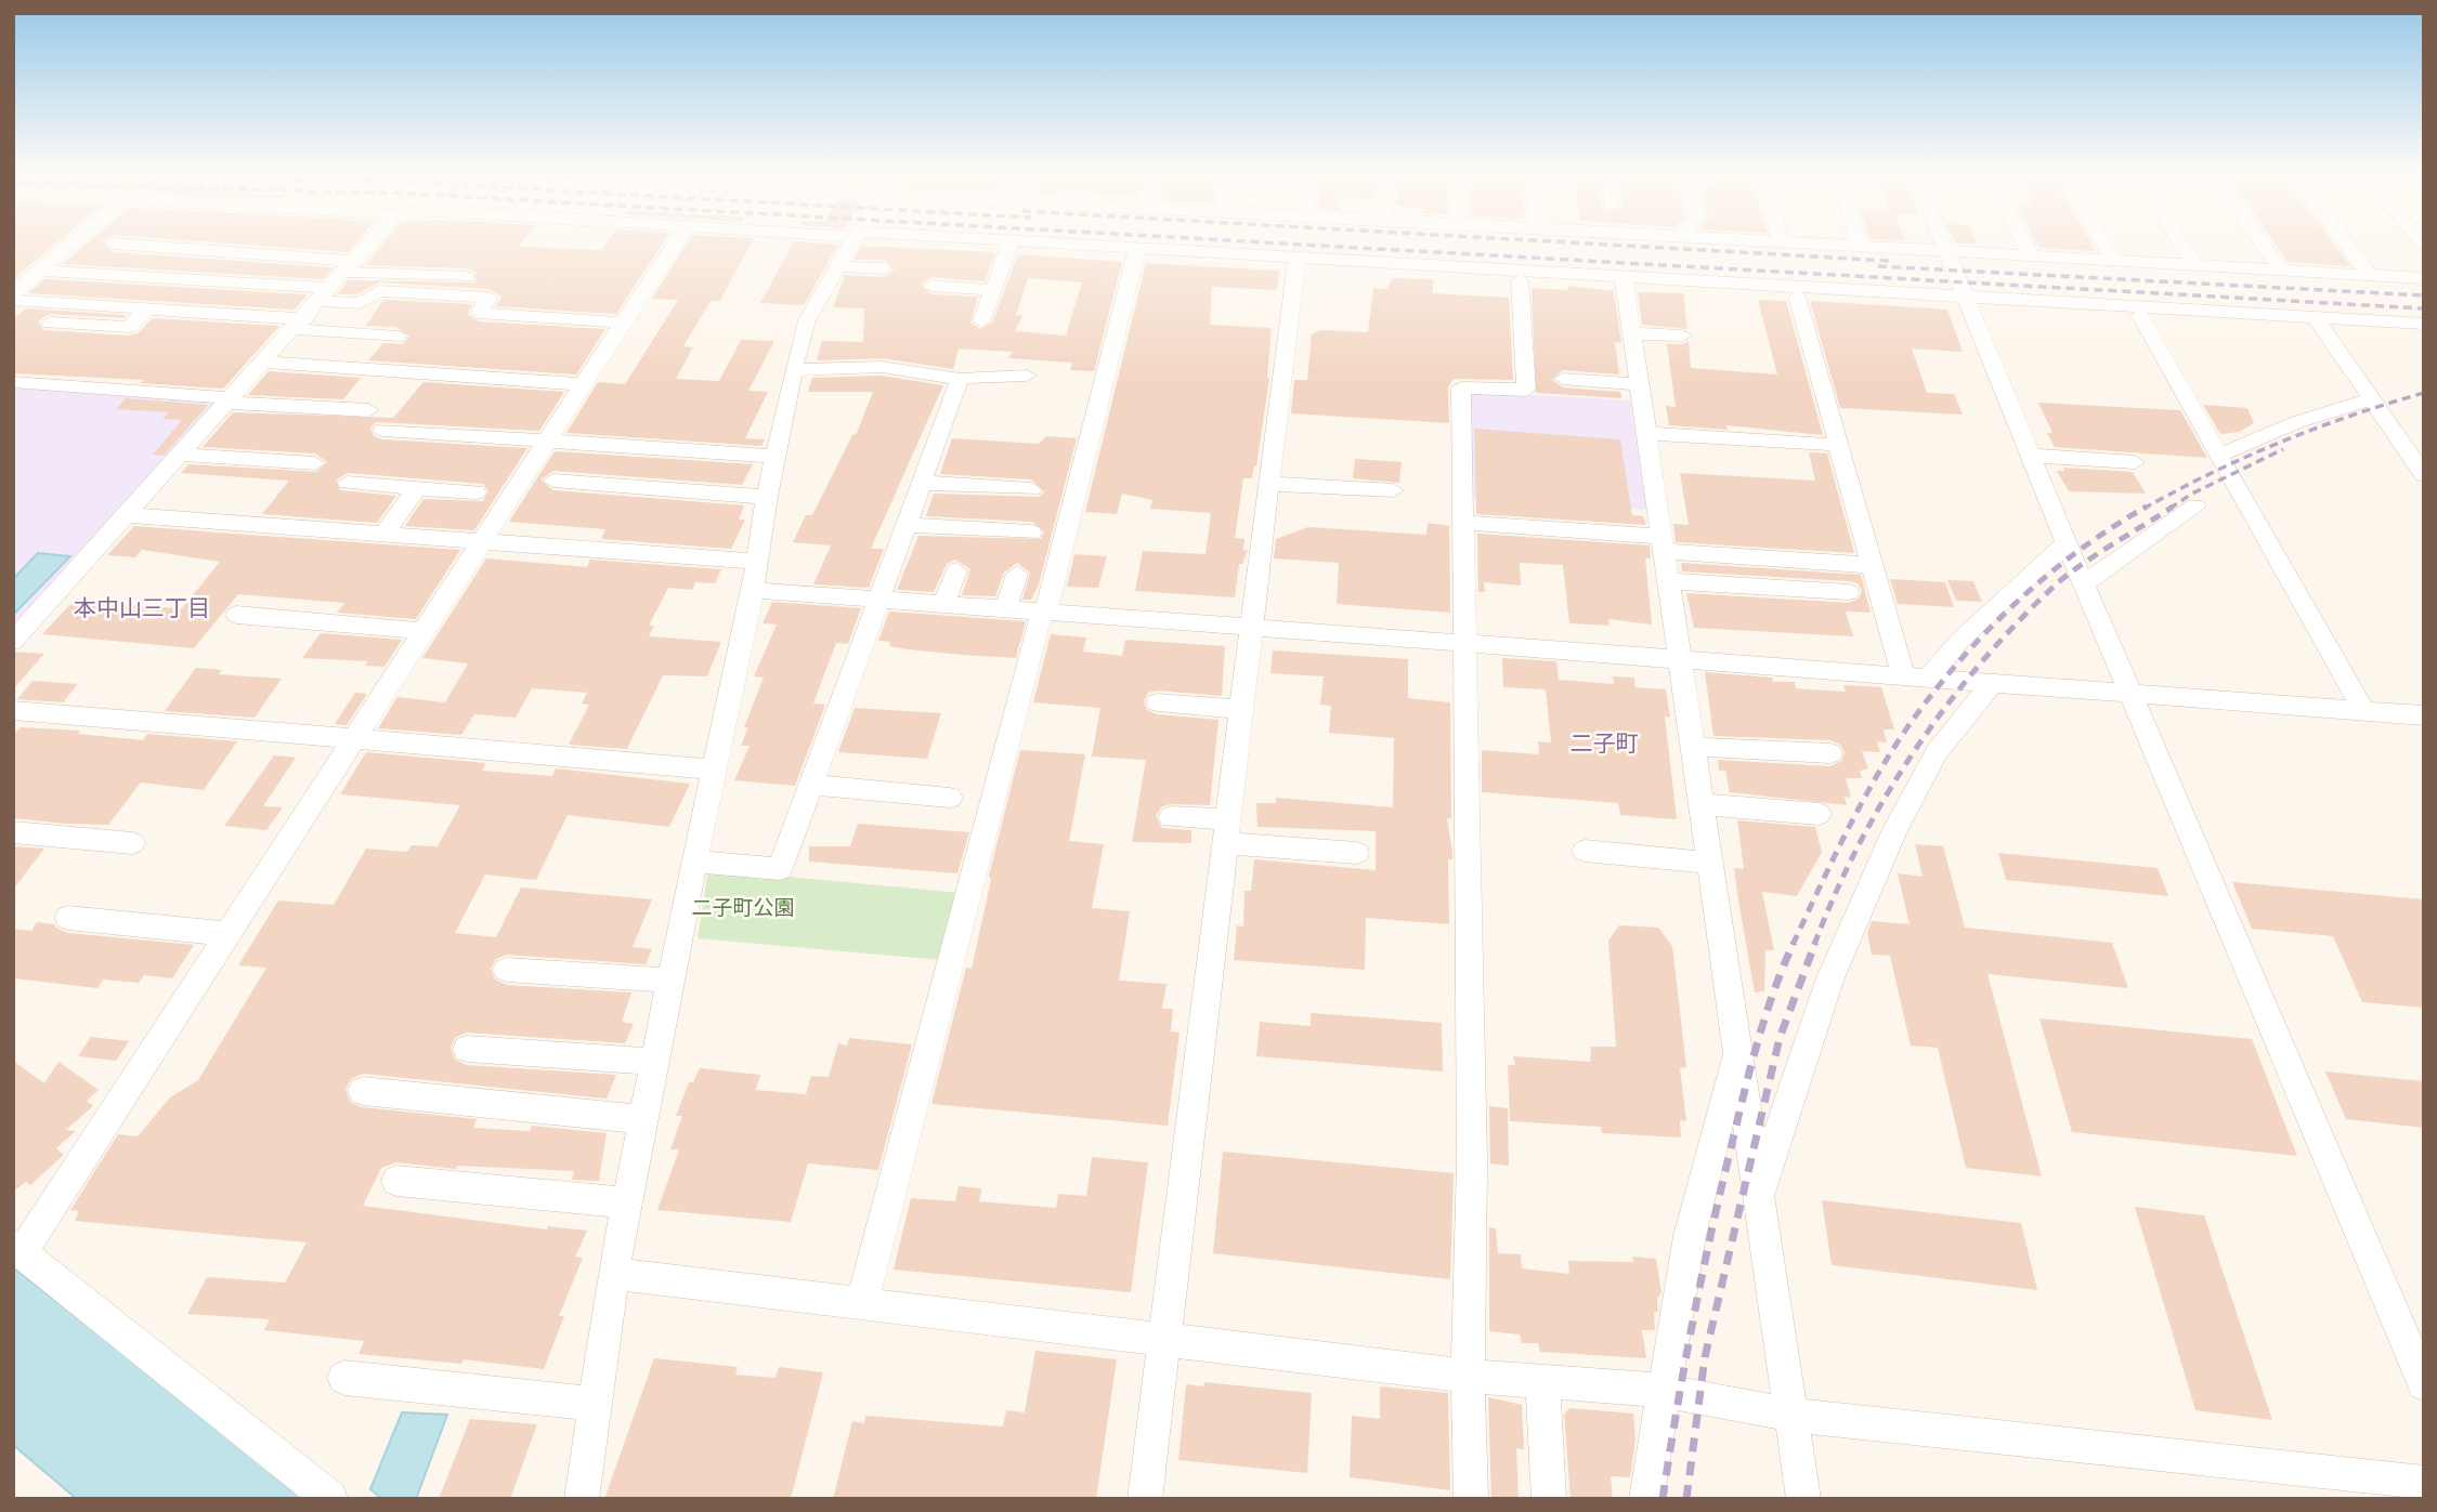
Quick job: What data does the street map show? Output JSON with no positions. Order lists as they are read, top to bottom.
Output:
{
  "districts": ["本中山三丁目", "二子町"],
  "parks": ["二子町公園"]
}
